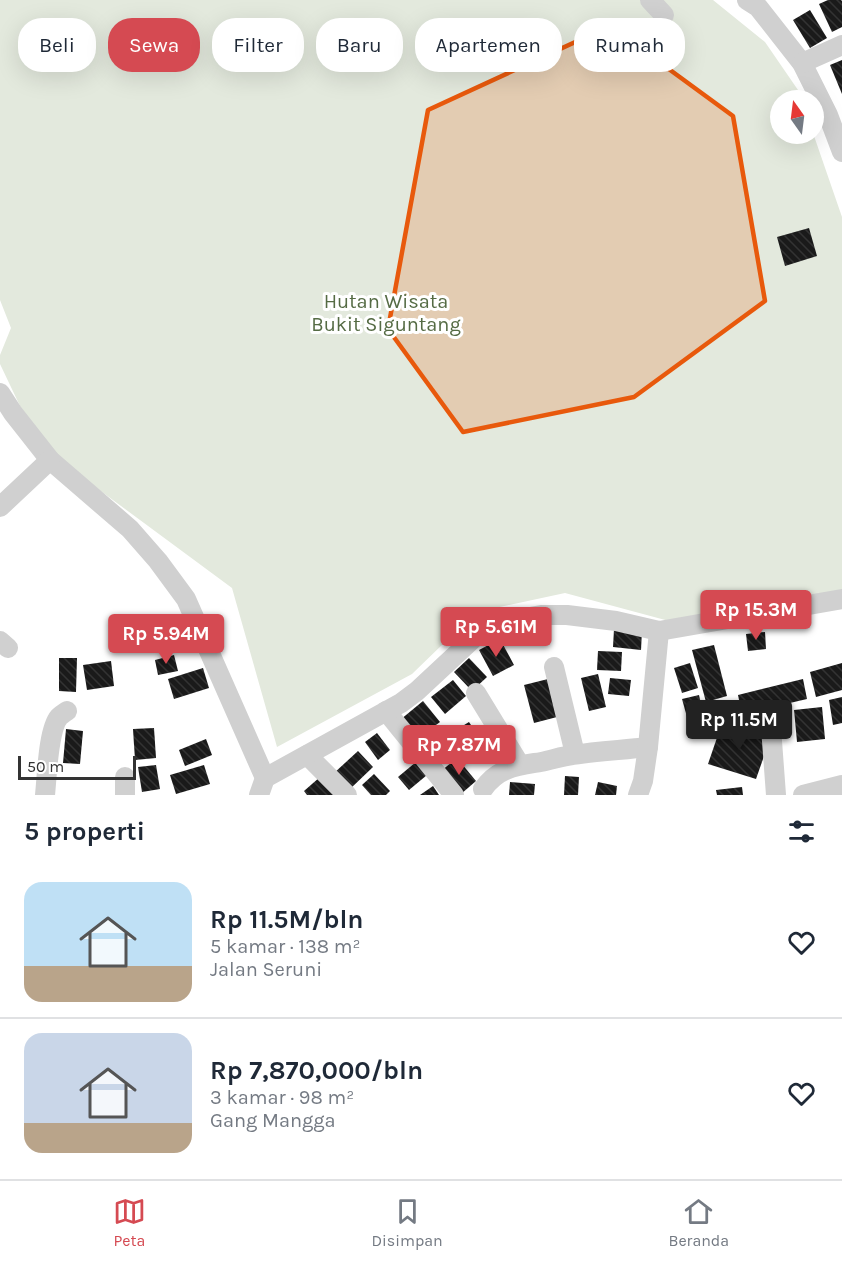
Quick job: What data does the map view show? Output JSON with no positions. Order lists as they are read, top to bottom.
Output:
{
  "parks": ["Hutan Wisata Bukit Siguntang"],
  "scale_bar": "50 m",
  "north": "top",
  "page": {
    "chip": [
      "Beli",
      "Sewa",
      "Filter",
      "Baru",
      "Apartemen",
      "Rumah"
    ],
    "price": [
      "Rp 15.3M",
      "Rp 5.61M",
      "Rp 5.94M",
      "Rp 11.5M",
      "Rp 7.87M"
    ],
    "scale": "50 m",
    "heading": "5 properti",
    "list": [
      {
        "name": "Rp 11.5M/bln",
        "note": "5 kamar · 138 m² · Jalan Seruni"
      },
      {
        "name": "Rp 7,870,000/bln",
        "note": "3 kamar · 98 m² · Gang Mangga"
      }
    ],
    "tabs": ["Peta", "Disimpan", "Beranda"]
  }
}
